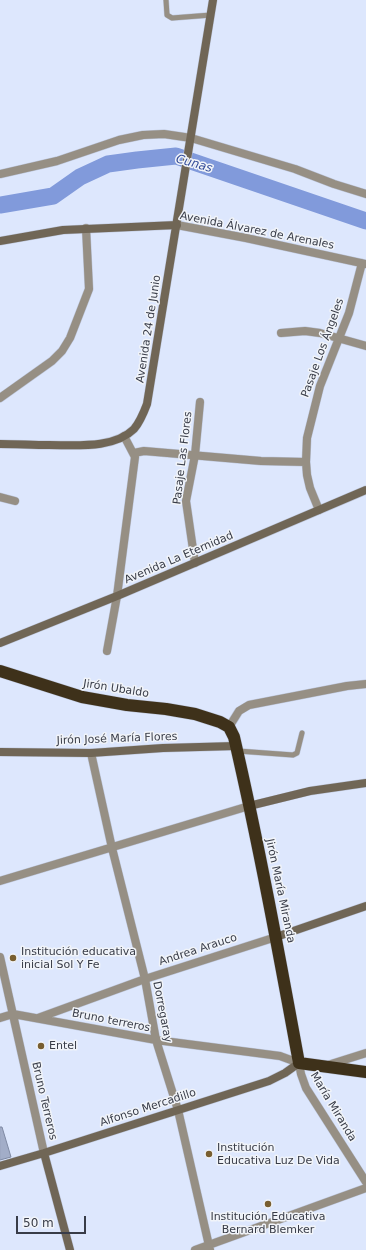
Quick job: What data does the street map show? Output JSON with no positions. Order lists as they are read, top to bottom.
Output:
{
  "streets": {
    "highway": ["Jirón Ubaldo", "Jirón María Miranda"],
    "street": [
      "Avenida Álvarez de Arenales",
      "Avenida 24 de Junio",
      "Pasaje Los Ángeles",
      "Pasaje Las Flores",
      "Avenida La Eternidad",
      "Jirón José María Flores",
      "Andrea Arauco",
      "Dorregaray",
      "Bruno terreros",
      "Bruno Terreros",
      "María Miranda",
      "Alfonso Mercadillo"
    ]
  },
  "crossings": [
    ["Avenida Álvarez de Arenales", "Avenida 24 de Junio"],
    ["Avenida Álvarez de Arenales", "Pasaje Los Ángeles"],
    ["Pasaje Los Ángeles", "Avenida La Eternidad"],
    ["Pasaje Las Flores", "Avenida La Eternidad"],
    ["Jirón Ubaldo", "Jirón María Miranda"],
    ["Jirón José María Flores", "Jirón María Miranda"],
    ["Jirón José María Flores", "Dorregaray"],
    ["Jirón María Miranda", "Andrea Arauco"],
    ["Jirón María Miranda", "Bruno terreros"],
    ["Jirón María Miranda", "María Miranda"],
    ["Jirón María Miranda", "Alfonso Mercadillo"],
    ["Andrea Arauco", "Dorregaray"],
    ["Andrea Arauco", "Bruno terreros"],
    ["Dorregaray", "Bruno terreros"],
    ["Dorregaray", "Alfonso Mercadillo"],
    ["Bruno terreros", "Bruno Terreros"],
    ["Bruno terreros", "María Miranda"],
    ["Bruno terreros", "Alfonso Mercadillo"],
    ["Bruno Terreros", "Alfonso Mercadillo"],
    ["María Miranda", "Alfonso Mercadillo"]
  ],
  "water": ["Cunas"],
  "places": [
    "Institución educativa inicial Sol Y Fe",
    "Entel",
    "Institución Educativa Luz De Vida",
    "Institución Educativa Bernard Blemker"
  ],
  "scale_bar": "50 m"
}
